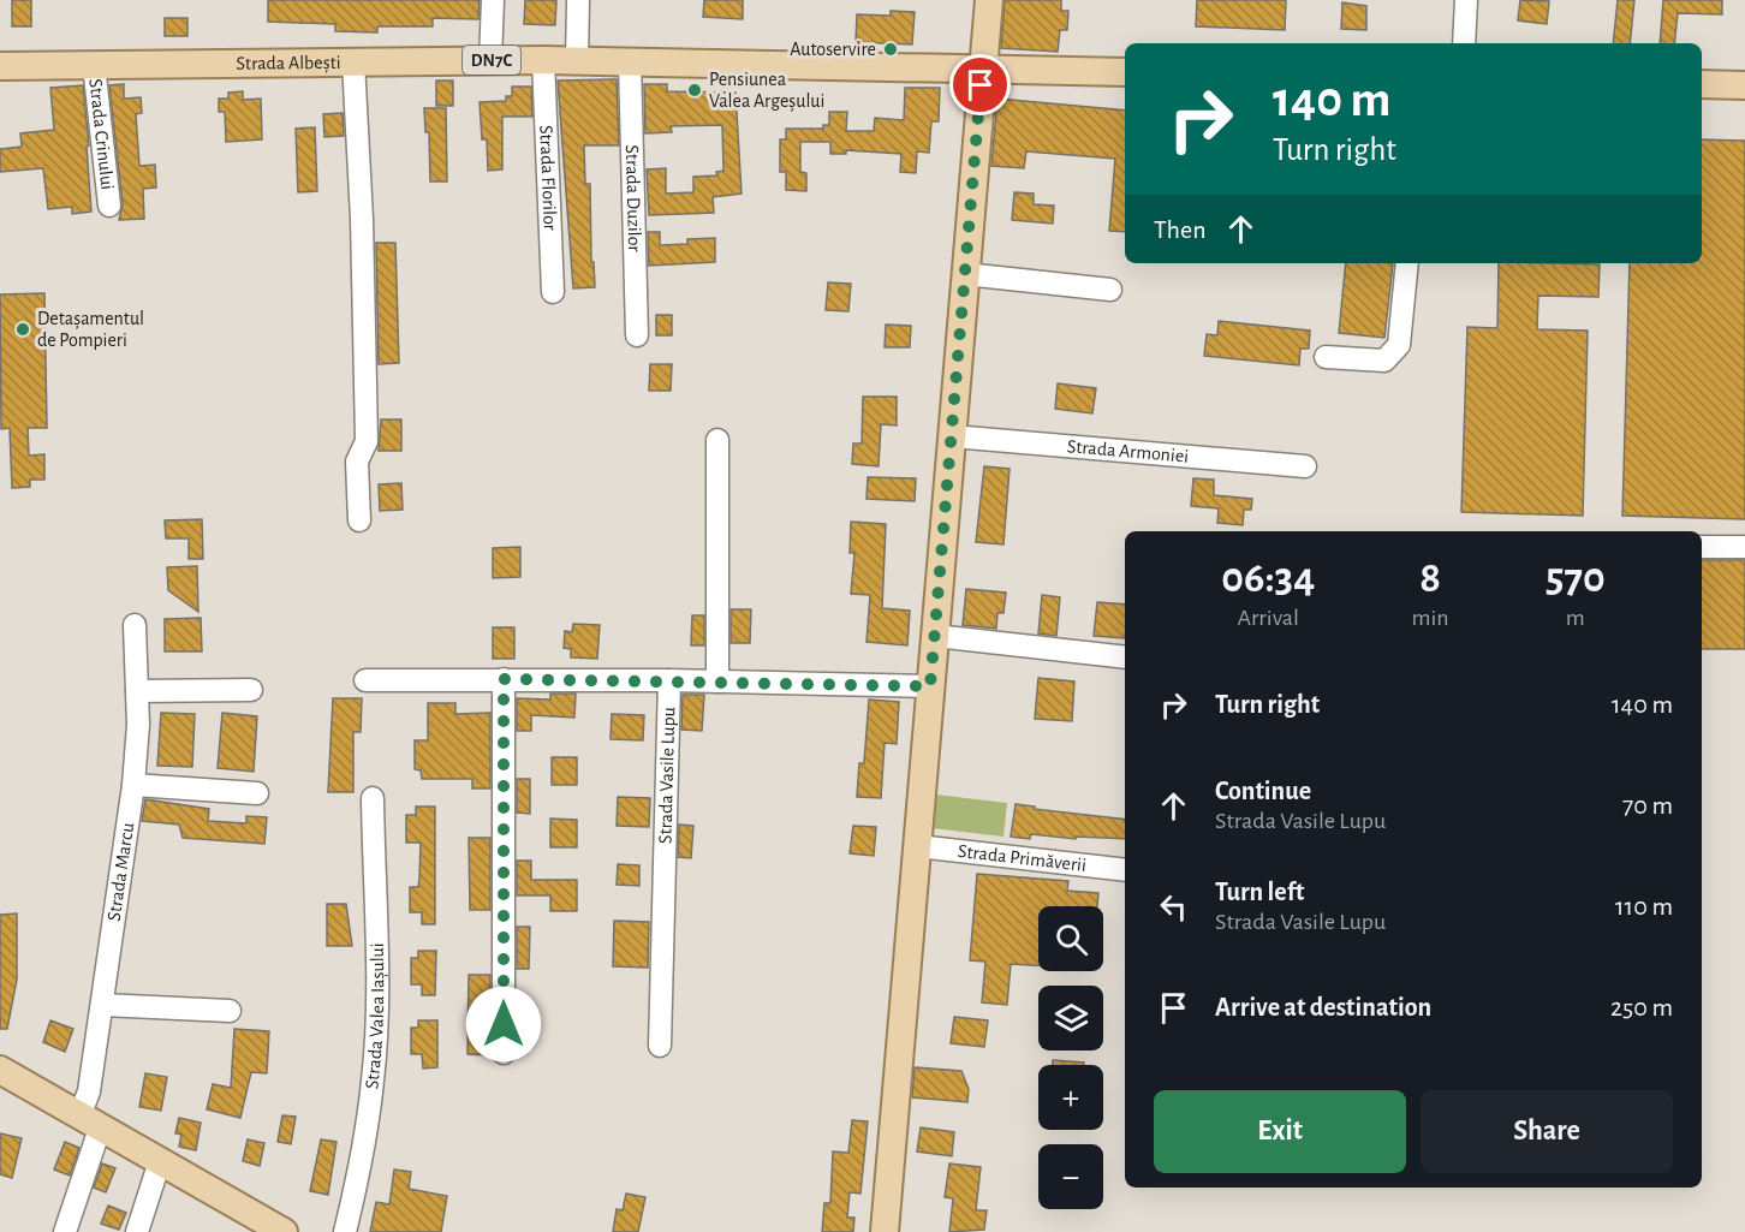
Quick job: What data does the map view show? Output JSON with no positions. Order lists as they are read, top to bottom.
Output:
{
  "streets": {
    "main road": ["DN7C", "Strada Albești"],
    "street": [
      "Strada Crinului",
      "Strada Florilor",
      "Strada Duzilor",
      "Strada Armoniei",
      "Strada Vasile Lupu",
      "Strada Primăverii",
      "Strada Marcu",
      "Strada Valea Iașului"
    ]
  },
  "crossings": [
    ["Strada Albești", "Strada Crinului"],
    ["Strada Albești", "Strada Florilor"],
    ["Strada Albești", "Strada Duzilor"]
  ],
  "places": ["Autoservire", "Pensiunea Valea Argeșului", "Detașamentul de Pompieri"],
  "page": {
    "turn": ["140 m", "Turn right"],
    "then": "Then",
    "eta": [
      "06:34",
      "Arrival",
      "8",
      "min",
      "570",
      "m"
    ],
    "list": [
      {
        "name": "Turn right",
        "value": "140 m"
      },
      {
        "name": "Continue",
        "note": "Strada Vasile Lupu",
        "value": "70 m"
      },
      {
        "name": "Turn left",
        "note": "Strada Vasile Lupu",
        "value": "110 m"
      },
      {
        "name": "Arrive at destination",
        "value": "250 m"
      }
    ],
    "map_buttons": ["+", "−"],
    "buttons": ["Exit", "Share"]
  }
}
